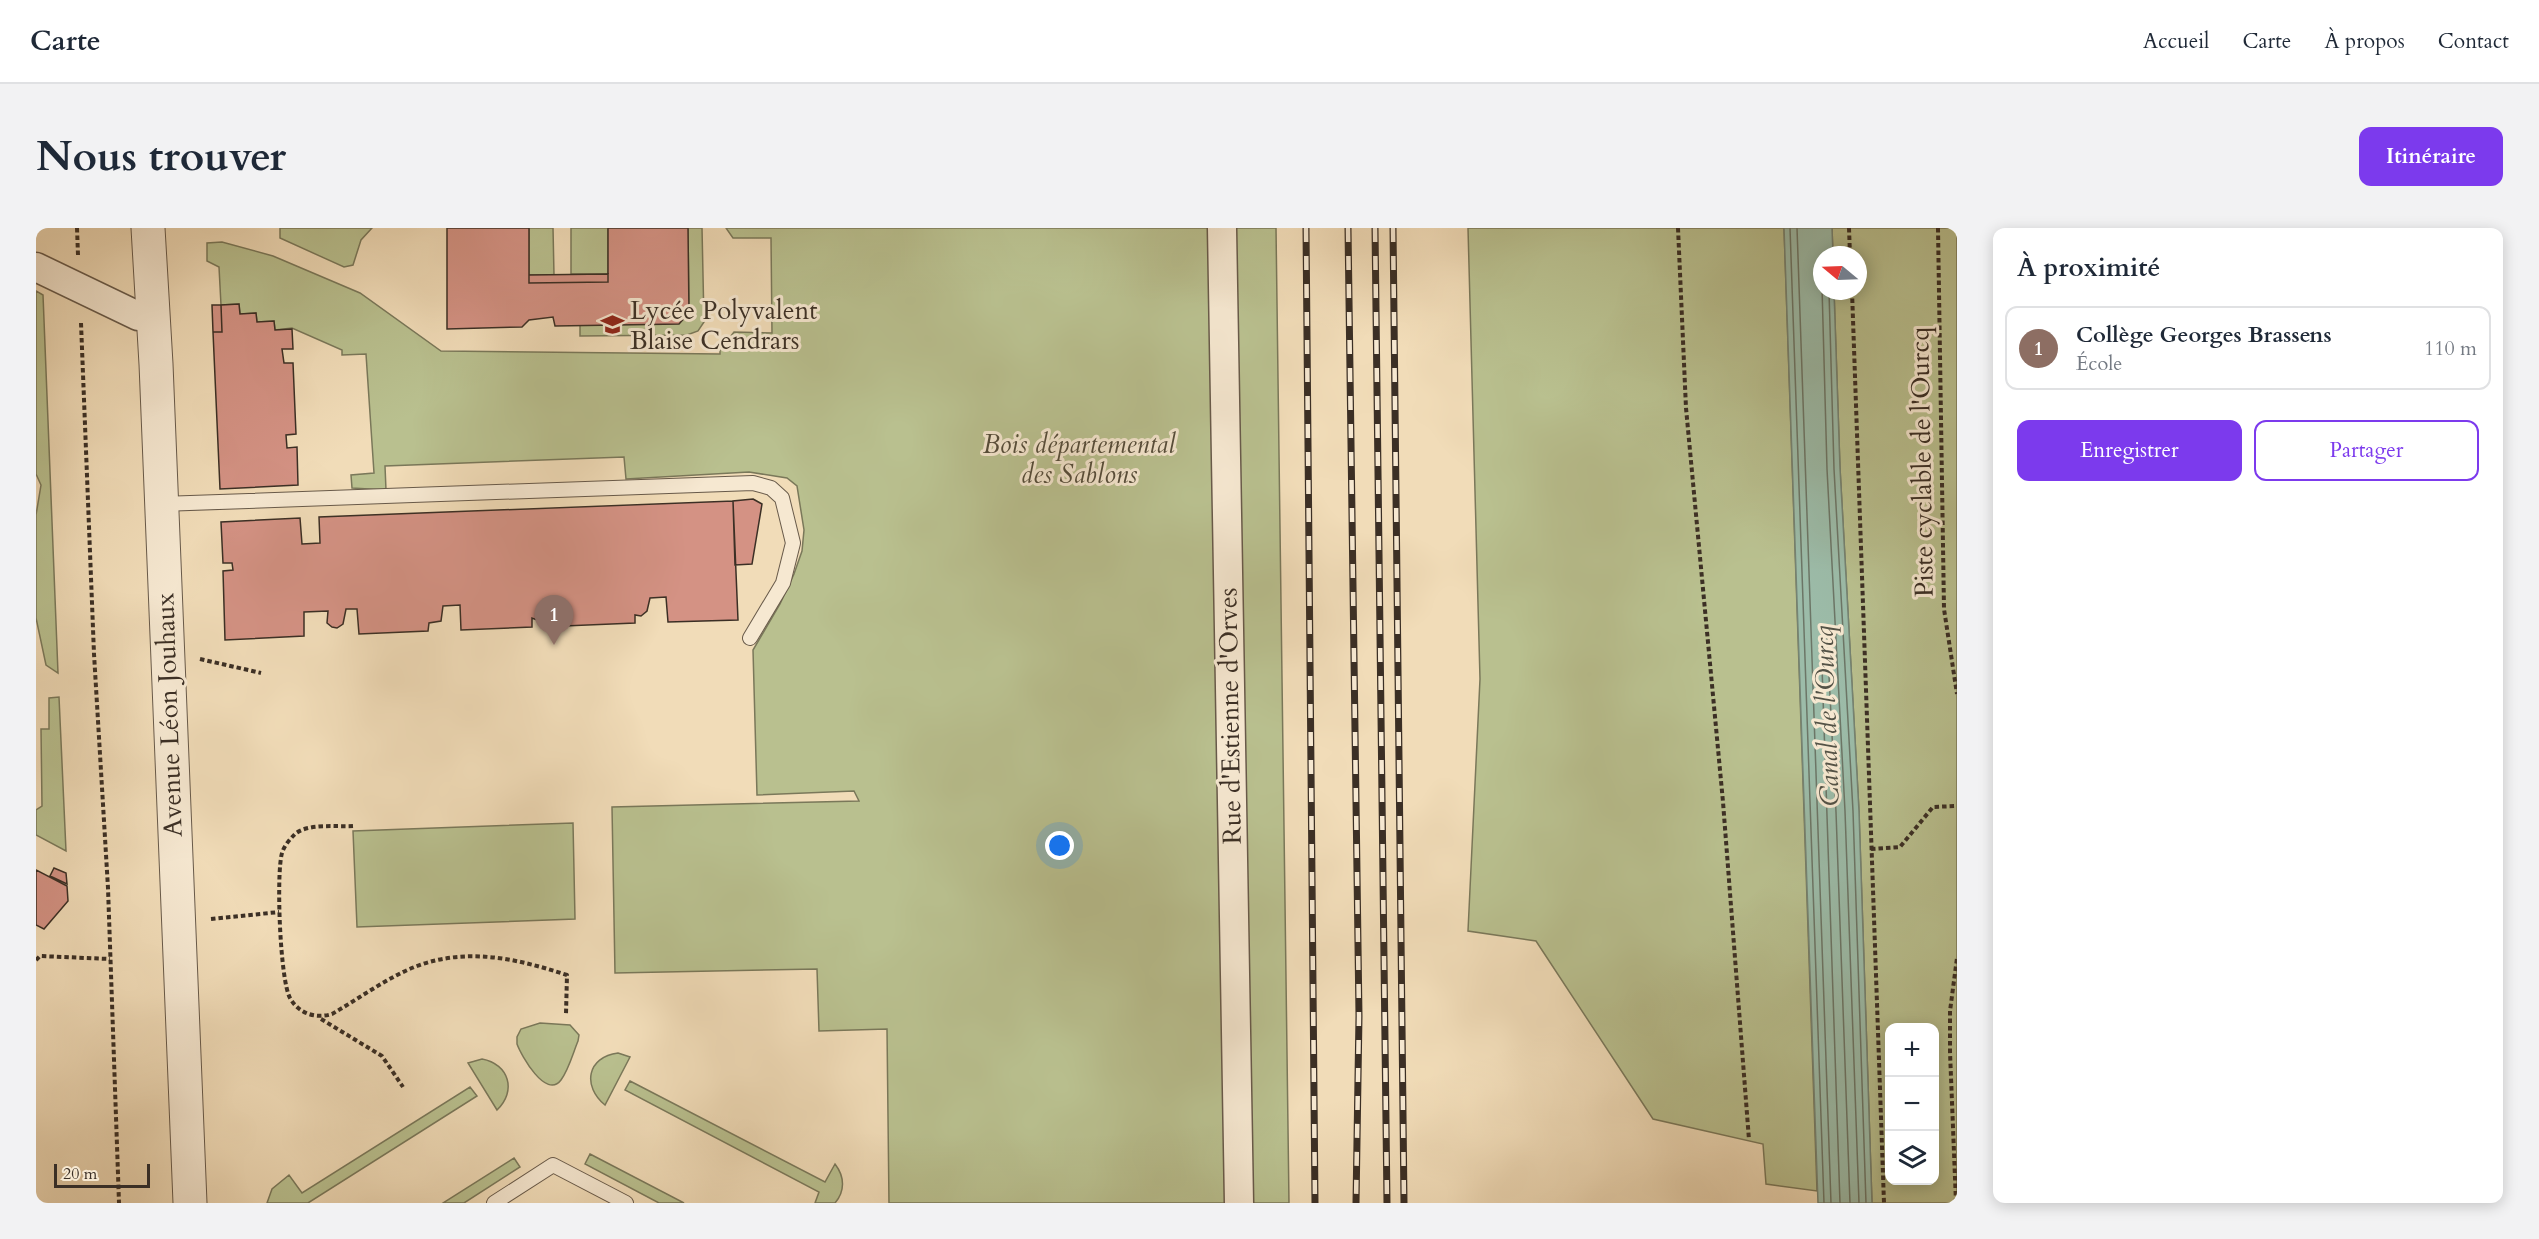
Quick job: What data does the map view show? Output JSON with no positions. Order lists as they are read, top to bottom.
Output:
{
  "streets": {
    "street": ["Avenue Léon Jouhaux", "Rue d'Estienne d'Orves"],
    "path": ["Piste cyclable de l'Ourcq"]
  },
  "water": ["Canal de l'Ourcq"],
  "parks": ["Bois départemental des Sablons"],
  "places": {
    "school or university": ["Lycée Polyvalent Blaise Cendrars"]
  },
  "scale_bar": "20 m",
  "north": "left",
  "page": {
    "header": "Carte",
    "nav": [
      "Accueil",
      "Carte",
      "À propos",
      "Contact"
    ],
    "buttons": [
      "Itinéraire",
      ["Enregistrer", "Partager"]
    ],
    "title": "Nous trouver",
    "heading": "À proximité",
    "list": [
      {
        "mark": "1",
        "name": "Collège Georges Brassens",
        "note": "École",
        "value": "110 m"
      }
    ],
    "pins": "1",
    "map_buttons": ["+", "−"],
    "scale": "20 m"
  }
}
